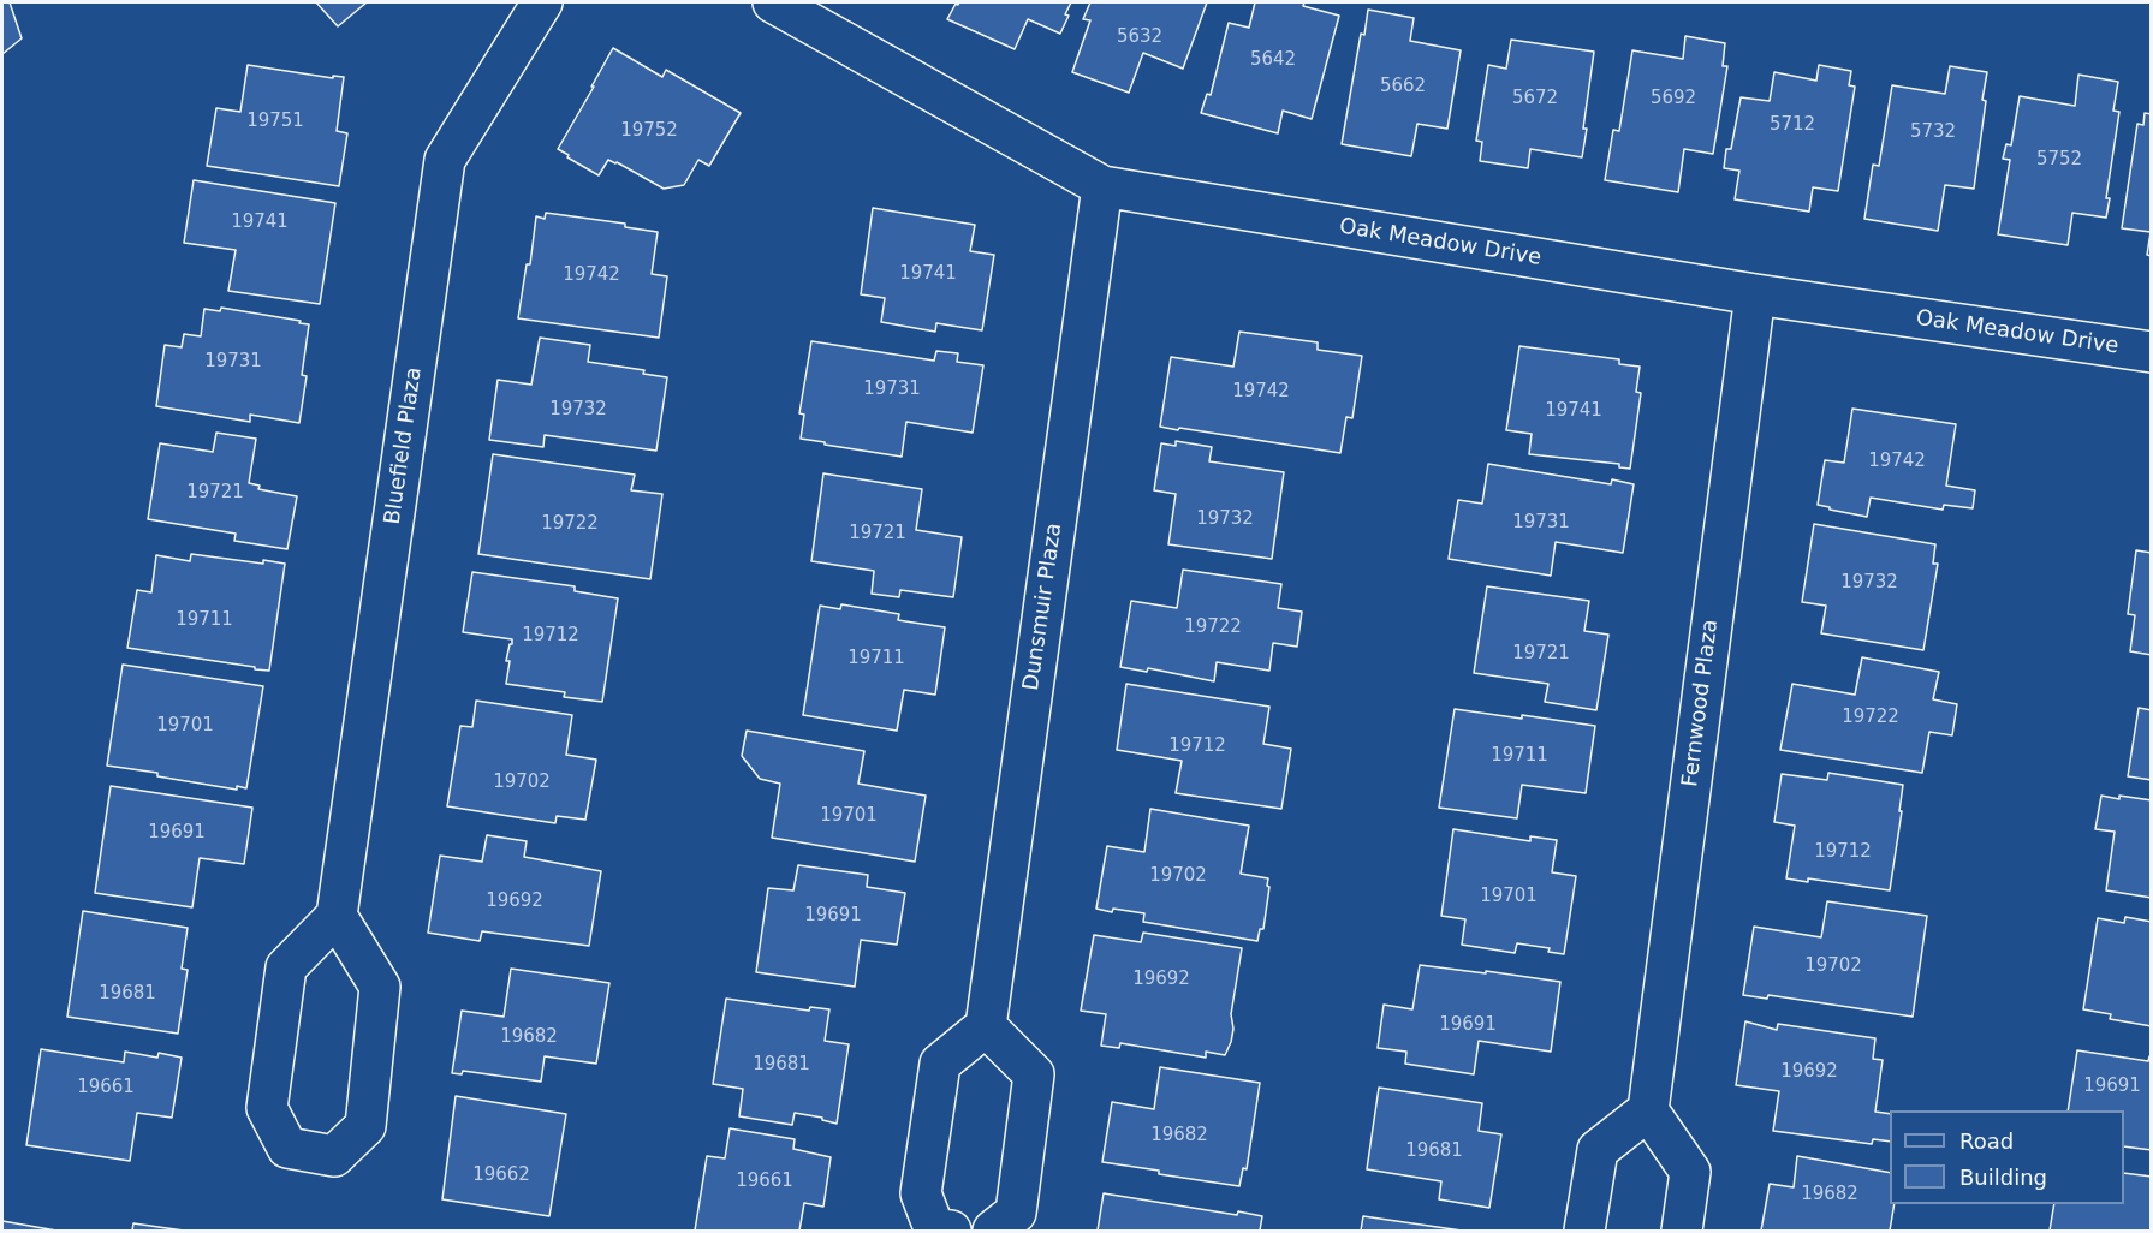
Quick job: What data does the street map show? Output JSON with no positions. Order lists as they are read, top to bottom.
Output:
{
  "streets": {
    "street": [
      "Oak Meadow Drive",
      "Bluefield Plaza",
      "Dunsmuir Plaza",
      "Fernwood Plaza"
    ]
  },
  "crossings": [
    ["Oak Meadow Drive", "Dunsmuir Plaza"],
    ["Oak Meadow Drive", "Fernwood Plaza"]
  ],
  "house_numbers": [
    "5632",
    "5642",
    "5662",
    "5672",
    "5692",
    "19751",
    "5712",
    "19752",
    "5732",
    "5752",
    "19741",
    "19741",
    "19742",
    "19731",
    "19731",
    "19742",
    "19732",
    "19741",
    "19742",
    "19721",
    "19732",
    "19731",
    "19722",
    "19721",
    "19732",
    "19711",
    "19722",
    "19712",
    "19721",
    "19711",
    "19722",
    "19701",
    "19712",
    "19711",
    "19702",
    "19701",
    "19691",
    "19712",
    "19702",
    "19701",
    "19692",
    "19691",
    "19702",
    "19692",
    "19681",
    "19691",
    "19682",
    "19681",
    "19692",
    "19691",
    "19661",
    "19682",
    "19681",
    "19662",
    "19661",
    "19682"
  ],
  "legend": ["Road", "Building"]
}
